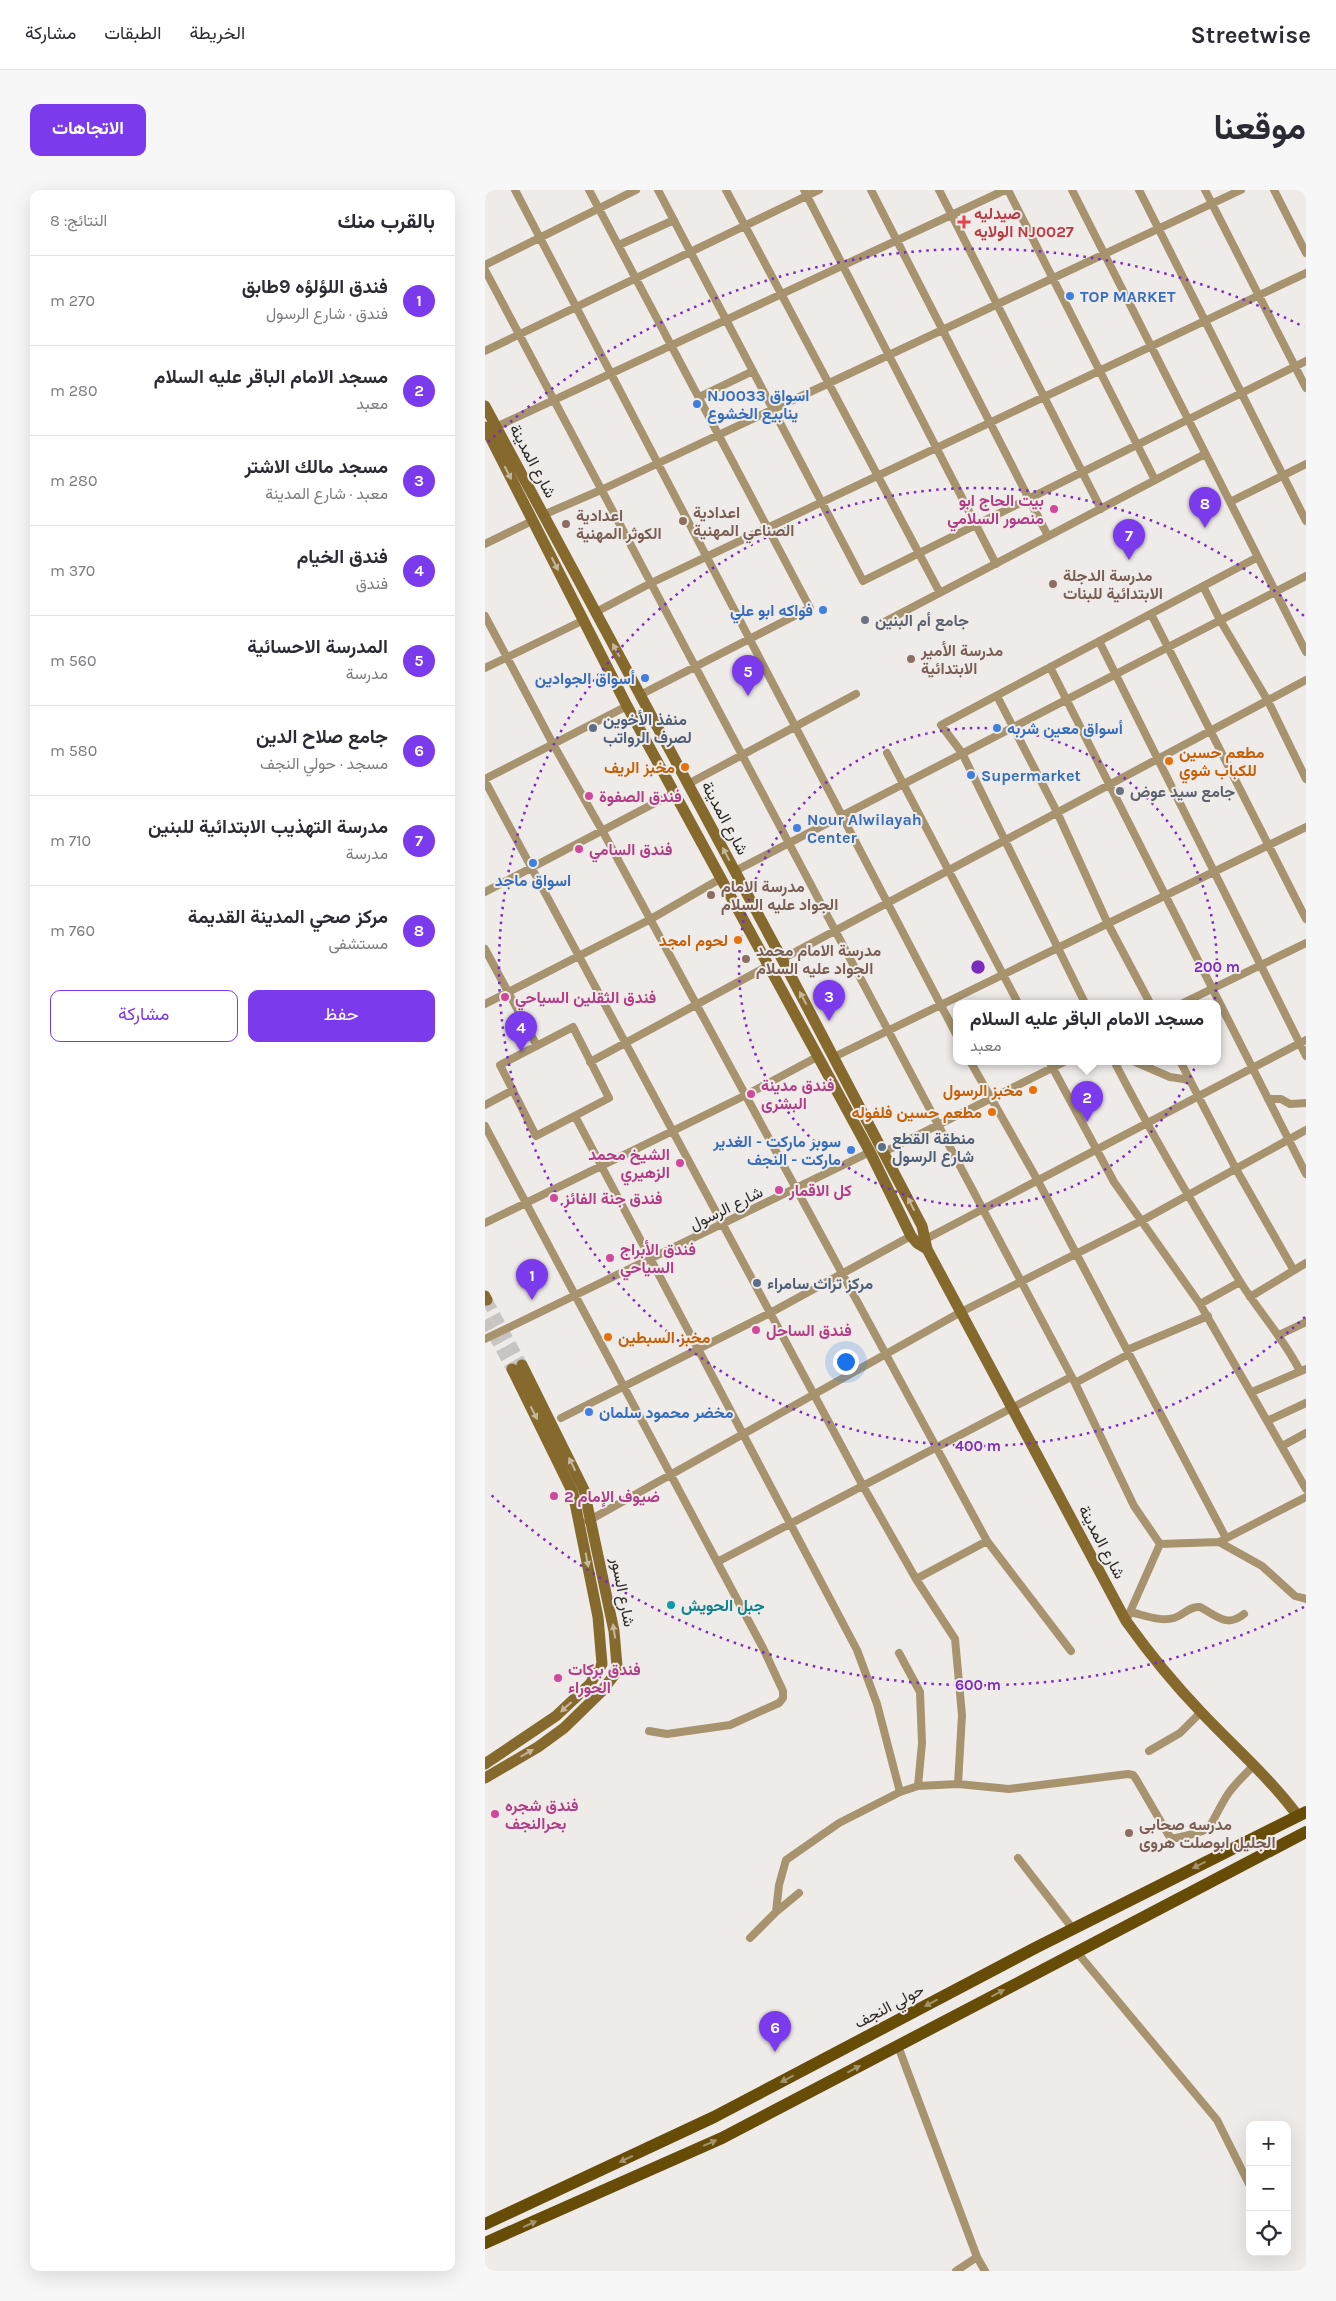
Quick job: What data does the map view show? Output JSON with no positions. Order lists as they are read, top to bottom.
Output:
{
  "streets": {
    "main road": ["شارع المدينة", "شارع السور", "حولي النجف"],
    "street": ["شارع الرسول"]
  },
  "crossings": [
    ["شارع المدينة", "شارع الرسول"],
    ["شارع المدينة", "حولي النجف"]
  ],
  "places": {
    "health": ["صيدليه الولايه NJ0027"],
    "other": [
      "TOP MARKET",
      "NJ0033 اسواق ینابیع الخشوع",
      "بيت الحاج ابو منصور السلامي",
      "اعدادية الصناعي المهنية",
      "اعدادية الكوثر المهنية",
      "مدرسة الدجلة الابتدائية للبنات",
      "فواكه ابو علي",
      "جامع أم البنين",
      "مدرسة الأمير الابتدائية",
      "أسواق الجوادين",
      "منفذ الأخوين لصرف الرواتب",
      "أسواق معين شربه",
      "مطعم حسين للكباب شوي",
      "مخبز الريف",
      "Supermarket",
      "جامع سيد عوض",
      "فندق الصفوة",
      "Nour Alwilayah Center",
      "فندق السامي",
      "اسواق ماجد",
      "مدرسة الامام الجواد عليه السلام",
      "لحوم امجد",
      "مدرسة الامام محمد الجواد عليه السلام",
      "فندق الثقلين السياحي",
      "مخبز الرسول",
      "فندق مدينة البشرى",
      "مطعم حسين فلفوله",
      "منطقة القطع شارع الرسول",
      "سوبر ماركت - الغدير ماركت - النجف",
      "الشيخ محمد الزهيري",
      "كل الاقمار",
      "فندق جنة الفائز",
      "فندق الأبراج السياحي",
      "مركز تراث سامراء",
      "فندق الساحل",
      "مخبز السبطين",
      "مخضر محمود سلمان",
      "ضيوف الإمام 2",
      "جبل الحويش",
      "فندق بركات الحوراء",
      "فندق شجره بحرالنجف",
      "مدرسه صحابی الجلیل ابوصلت هروی"
    ]
  },
  "page": {
    "header": "Streetwise",
    "nav": ["الخريطة", "الطبقات", "مشاركة"],
    "title": "موقعنا",
    "buttons": [
      "الاتجاهات",
      ["حفظ", "مشاركة"]
    ],
    "heading": ["بالقرب منك", "النتائج: 8"],
    "list": [
      {
        "mark": "1",
        "name": "فندق اللؤلؤه 9طابق",
        "note": "فندق · شارع الرسول",
        "value": "270 m"
      },
      {
        "mark": "2",
        "name": "مسجد الامام الباقر عليه السلام",
        "note": "معبد",
        "value": "280 m"
      },
      {
        "mark": "3",
        "name": "مسجد مالك الاشتر",
        "note": "معبد · شارع المدينة",
        "value": "280 m"
      },
      {
        "mark": "4",
        "name": "فندق الخيام",
        "note": "فندق",
        "value": "370 m"
      },
      {
        "mark": "5",
        "name": "المدرسة الاحسائية",
        "note": "مدرسة",
        "value": "560 m"
      },
      {
        "mark": "6",
        "name": "جامع صلاح الدين",
        "note": "مسجد · حولي النجف",
        "value": "580 m"
      },
      {
        "mark": "7",
        "name": "مدرسة التهذيب الابتدائية للبنين",
        "note": "مدرسة",
        "value": "710 m"
      },
      {
        "mark": "8",
        "name": "مركز صحي المدينة القديمة",
        "note": "مستشفى",
        "value": "760 m"
      }
    ],
    "pins": [
      "8",
      "7",
      "5",
      "3",
      "4",
      "2",
      "1",
      "6"
    ],
    "popup": ["مسجد الامام الباقر عليه السلام", "معبد"],
    "map_buttons": ["+", "−"]
  },
  "rings": ["200 m", "400 m", "600 m"]
}
